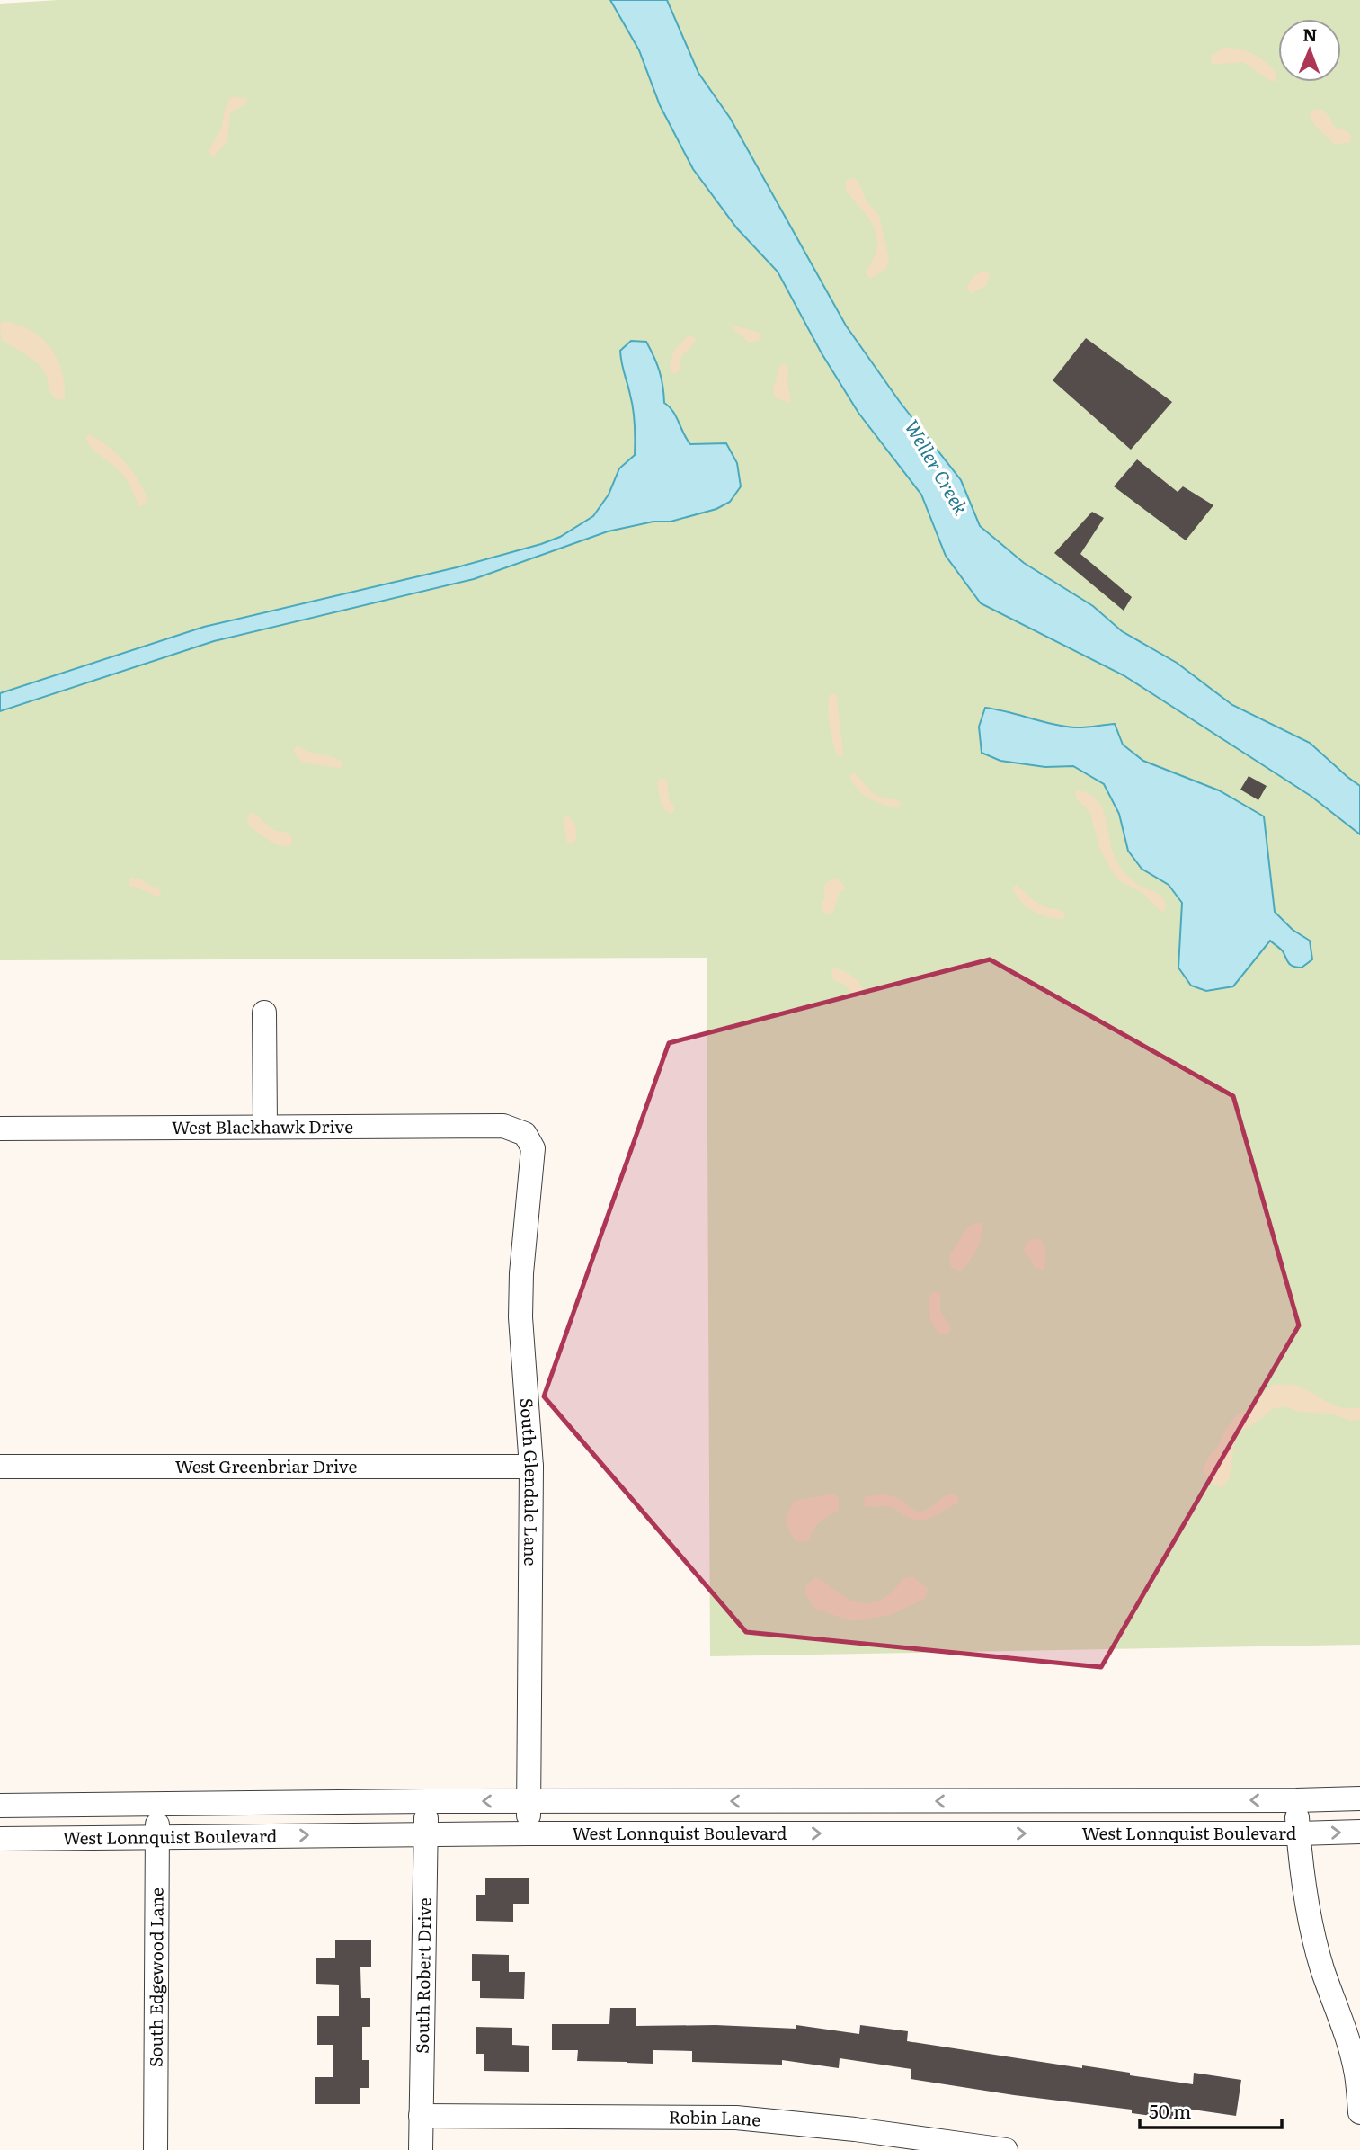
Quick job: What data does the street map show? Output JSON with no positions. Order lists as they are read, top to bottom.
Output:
{
  "streets": {
    "street": [
      "West Blackhawk Drive",
      "West Greenbriar Drive",
      "South Glendale Lane",
      "West Lonnquist Boulevard",
      "South Robert Drive",
      "South Edgewood Lane",
      "Robin Lane"
    ]
  },
  "crossings": [
    ["West Blackhawk Drive", "South Glendale Lane"],
    ["West Greenbriar Drive", "South Glendale Lane"],
    ["South Glendale Lane", "West Lonnquist Boulevard"],
    ["West Lonnquist Boulevard", "South Robert Drive"],
    ["West Lonnquist Boulevard", "South Edgewood Lane"],
    ["South Robert Drive", "Robin Lane"]
  ],
  "water": ["Weller Creek"],
  "scale_bar": "50 m",
  "north": "top"
}
